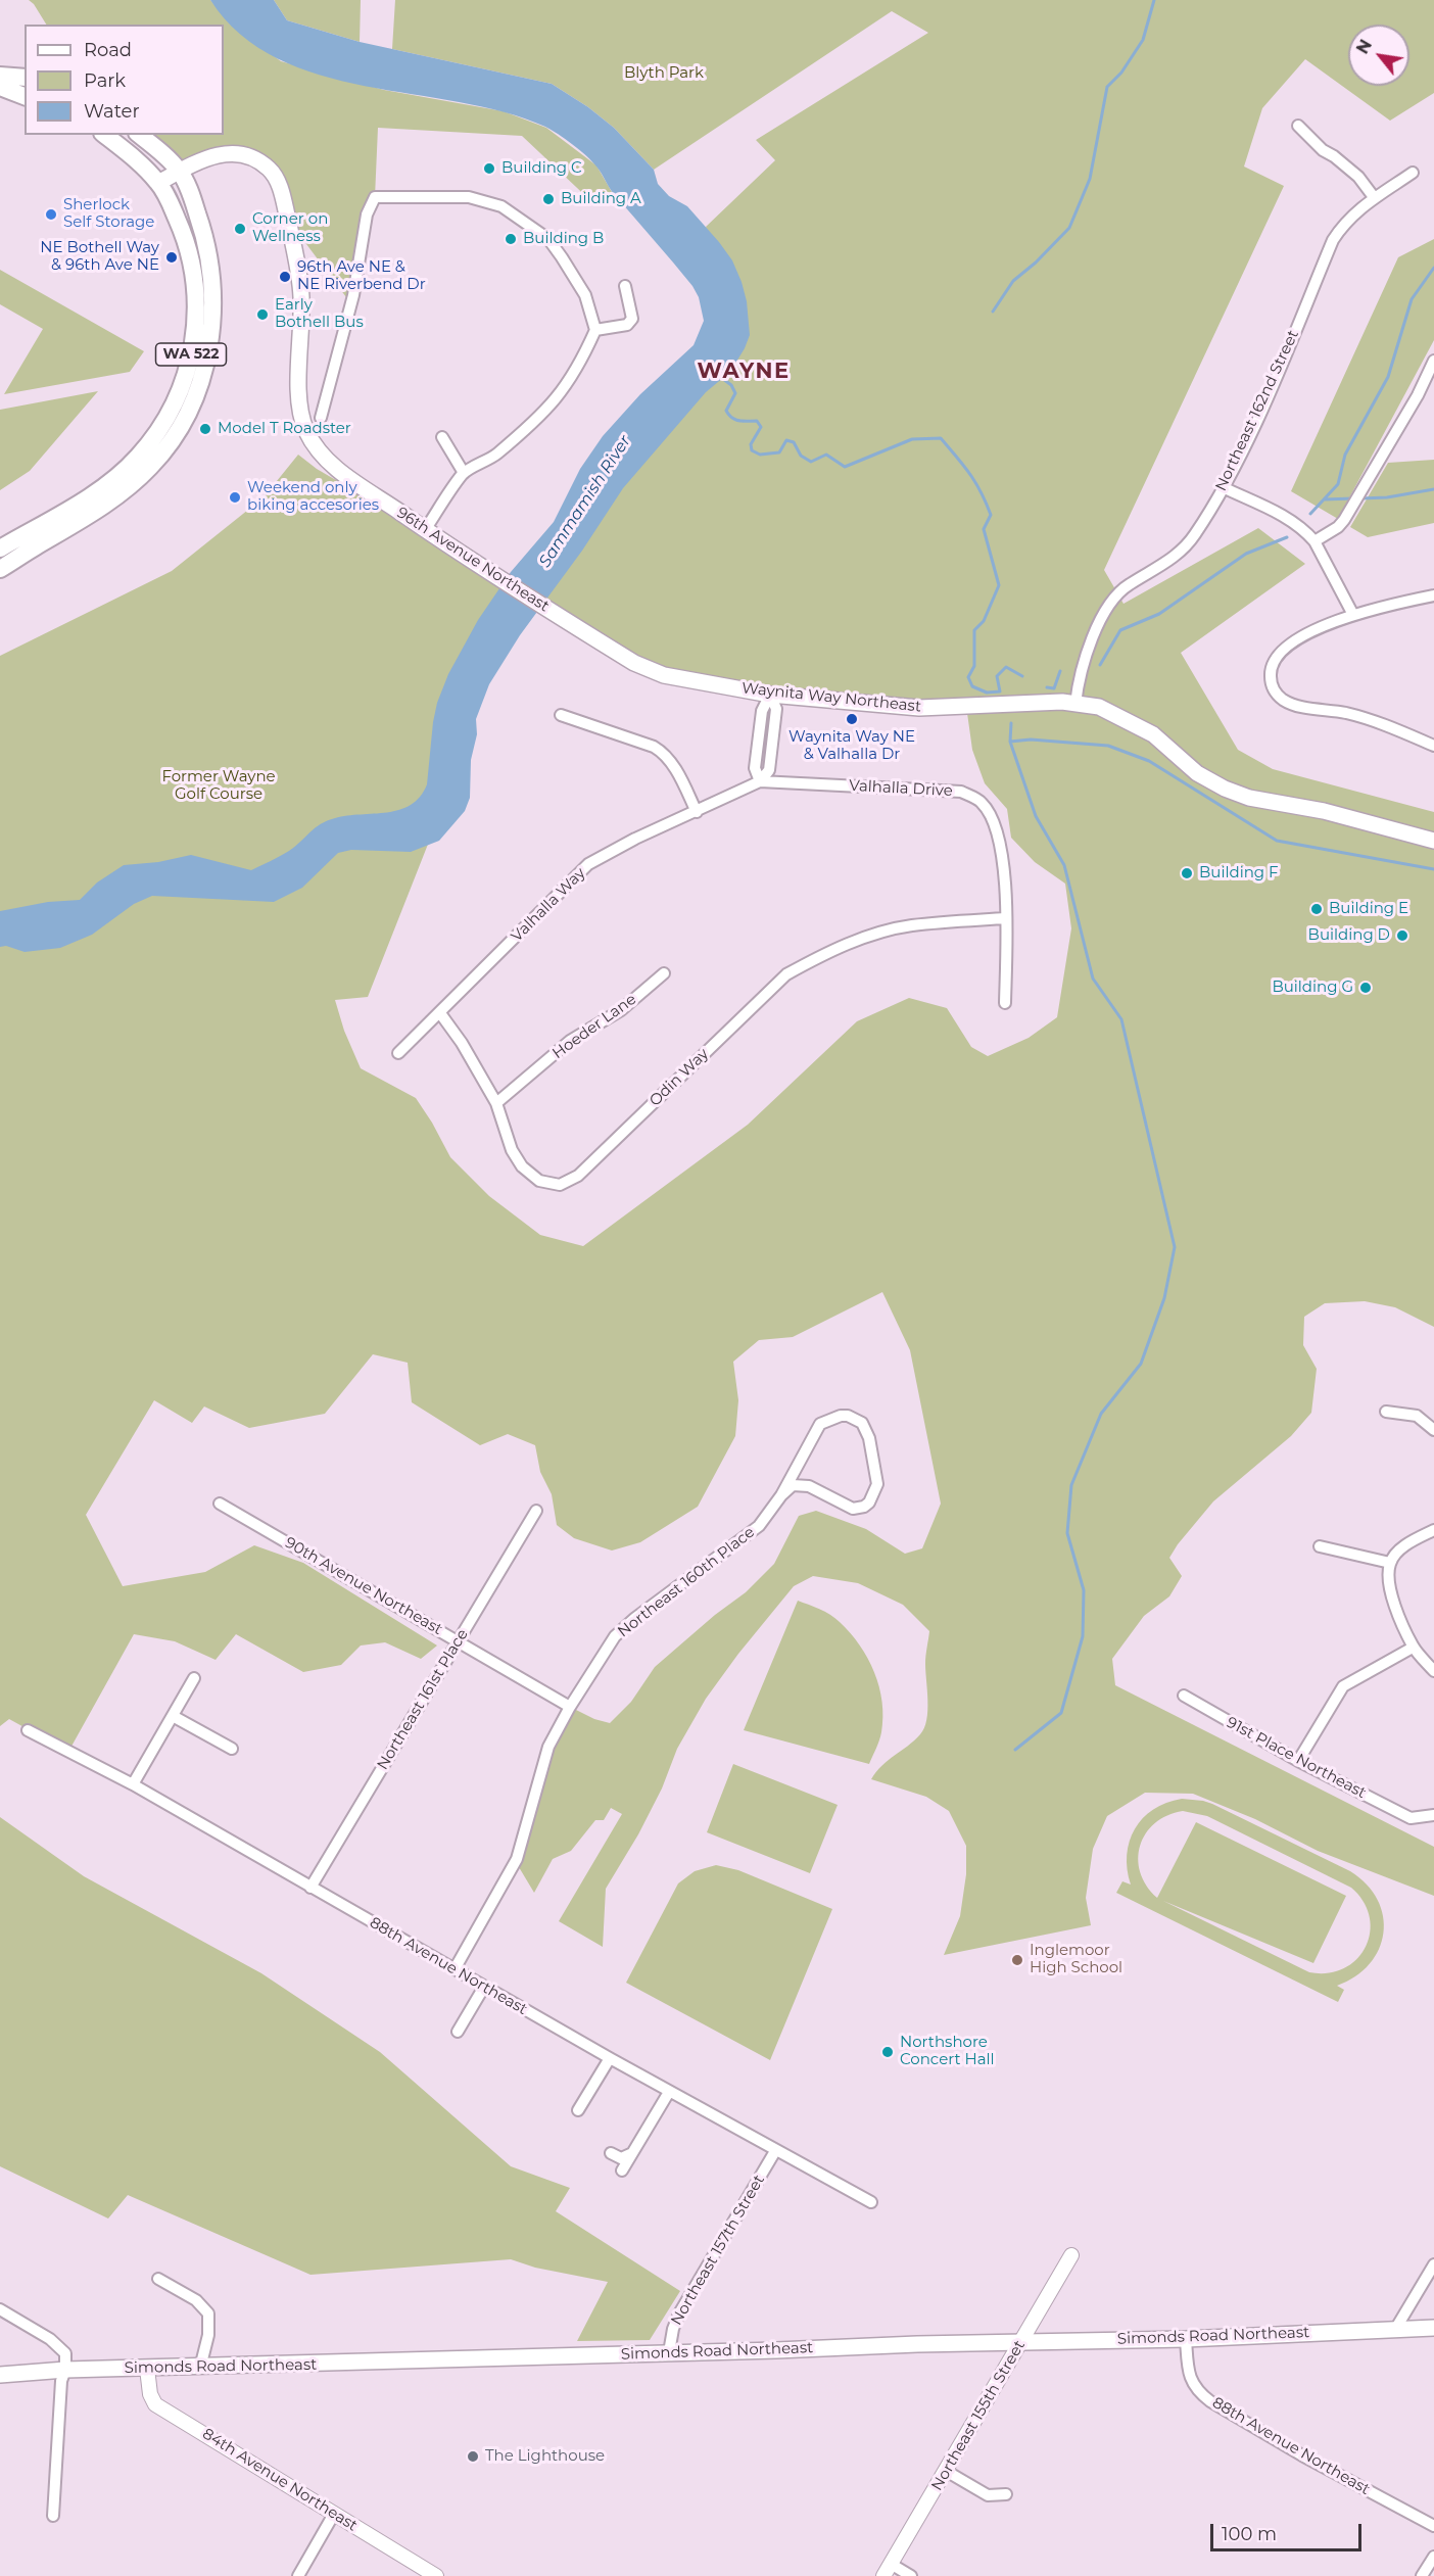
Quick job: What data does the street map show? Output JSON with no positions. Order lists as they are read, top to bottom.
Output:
{
  "streets": {
    "main road": [
      "WA 522",
      "96th Avenue Northeast",
      "Waynita Way Northeast",
      "Simonds Road Northeast"
    ],
    "street": [
      "Northeast 162nd Street",
      "Valhalla Drive",
      "Valhalla Way",
      "Hoeder Lane",
      "Odin Way",
      "Northeast 160th Place",
      "90th Avenue Northeast",
      "Northeast 161st Place",
      "91st Place Northeast",
      "88th Avenue Northeast",
      "Northeast 157th Street",
      "Northeast 155th Street",
      "84th Avenue Northeast"
    ]
  },
  "crossings": [
    ["WA 522", "96th Avenue Northeast"],
    ["Northeast 162nd Street", "Waynita Way Northeast"],
    ["96th Avenue Northeast", "Waynita Way Northeast"],
    ["Valhalla Drive", "Valhalla Way"],
    ["Valhalla Drive", "Odin Way"],
    ["Valhalla Way", "Odin Way"],
    ["Hoeder Lane", "Odin Way"],
    ["Northeast 160th Place", "90th Avenue Northeast"],
    ["Northeast 160th Place", "88th Avenue Northeast"],
    ["90th Avenue Northeast", "Northeast 161st Place"],
    ["Northeast 161st Place", "88th Avenue Northeast"],
    ["88th Avenue Northeast", "Northeast 157th Street"],
    ["88th Avenue Northeast", "Simonds Road Northeast"],
    ["Northeast 157th Street", "Simonds Road Northeast"],
    ["Simonds Road Northeast", "Northeast 155th Street"],
    ["Simonds Road Northeast", "84th Avenue Northeast"]
  ],
  "districts": ["WAYNE"],
  "water": ["Sammamish River"],
  "parks": ["Blyth Park", "Former Wayne Golf Course"],
  "places": [
    "Building C",
    "Building A",
    "Sherlock Self Storage",
    "Corner on Wellness",
    "Building B",
    "NE Bothell Way & 96th Ave NE",
    "96th Ave NE & NE Riverbend Dr",
    "Early Bothell Bus",
    "Model T Roadster",
    "Weekend only biking accesories",
    "Waynita Way NE & Valhalla Dr",
    "Building F",
    "Building E",
    "Building D",
    "Building G",
    "Inglemoor High School",
    "Northshore Concert Hall",
    "The Lighthouse"
  ],
  "legend": ["Road", "Park", "Water"],
  "scale_bar": "100 m",
  "north": "top left"
}
